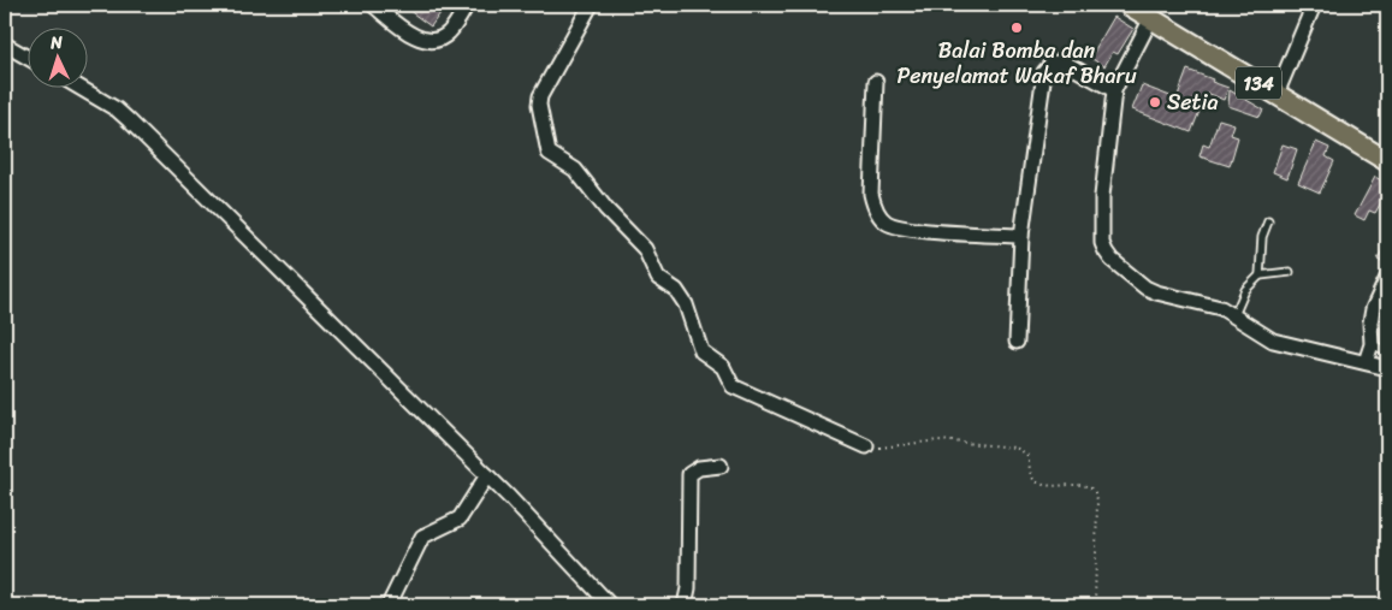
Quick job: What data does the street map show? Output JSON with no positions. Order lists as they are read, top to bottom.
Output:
{
  "streets": {
    "main road": ["134"]
  },
  "places": ["Balai Bomba dan Penyelamat Wakaf Bharu", "Setia"],
  "north": "top"
}
